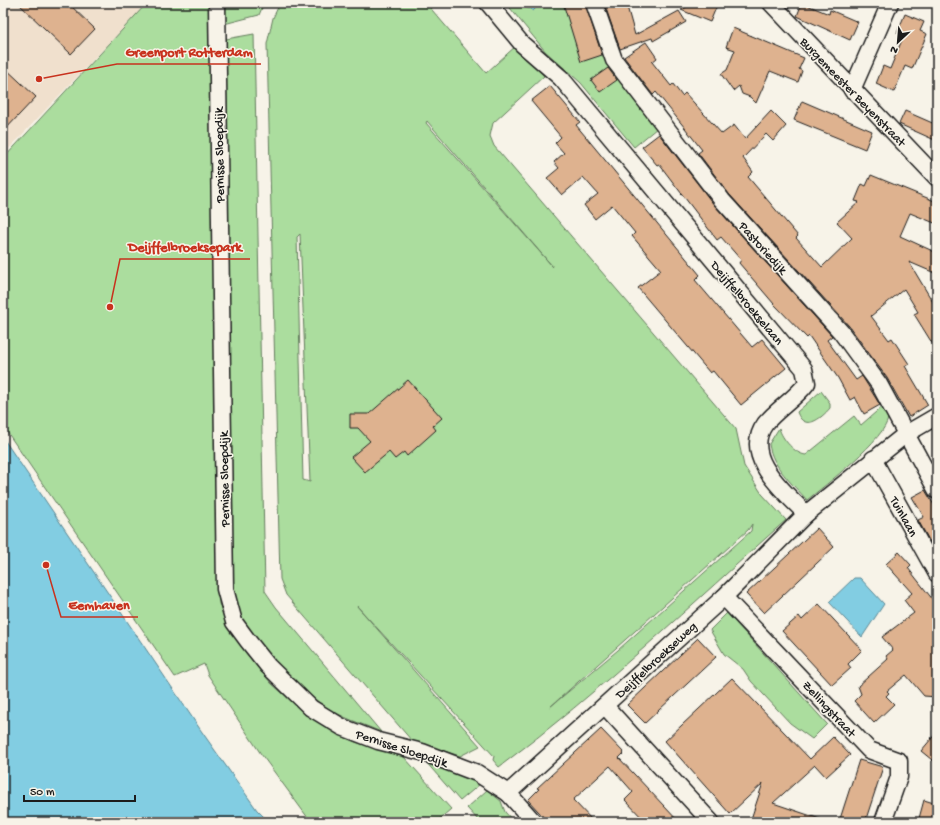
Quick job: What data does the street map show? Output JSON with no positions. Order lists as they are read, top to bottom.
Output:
{
  "streets": {
    "street": [
      "Burgemeester Beyenstraat",
      "Pernisse Sloepdijk",
      "Pastoriedijk",
      "Deijffelbroekselaan",
      "Tuinlaan",
      "Deijffelbroekseweg",
      "Zellingstraat"
    ]
  },
  "crossings": [
    ["Pernisse Sloepdijk", "Deijffelbroekseweg"],
    ["Deijffelbroekselaan", "Deijffelbroekseweg"],
    ["Deijffelbroekseweg", "Zellingstraat"]
  ],
  "places": ["Greenport Rotterdam", "Deijffelbroeksepark", "Eemhaven"],
  "scale_bar": "50 m",
  "north": "bottom left"
}
